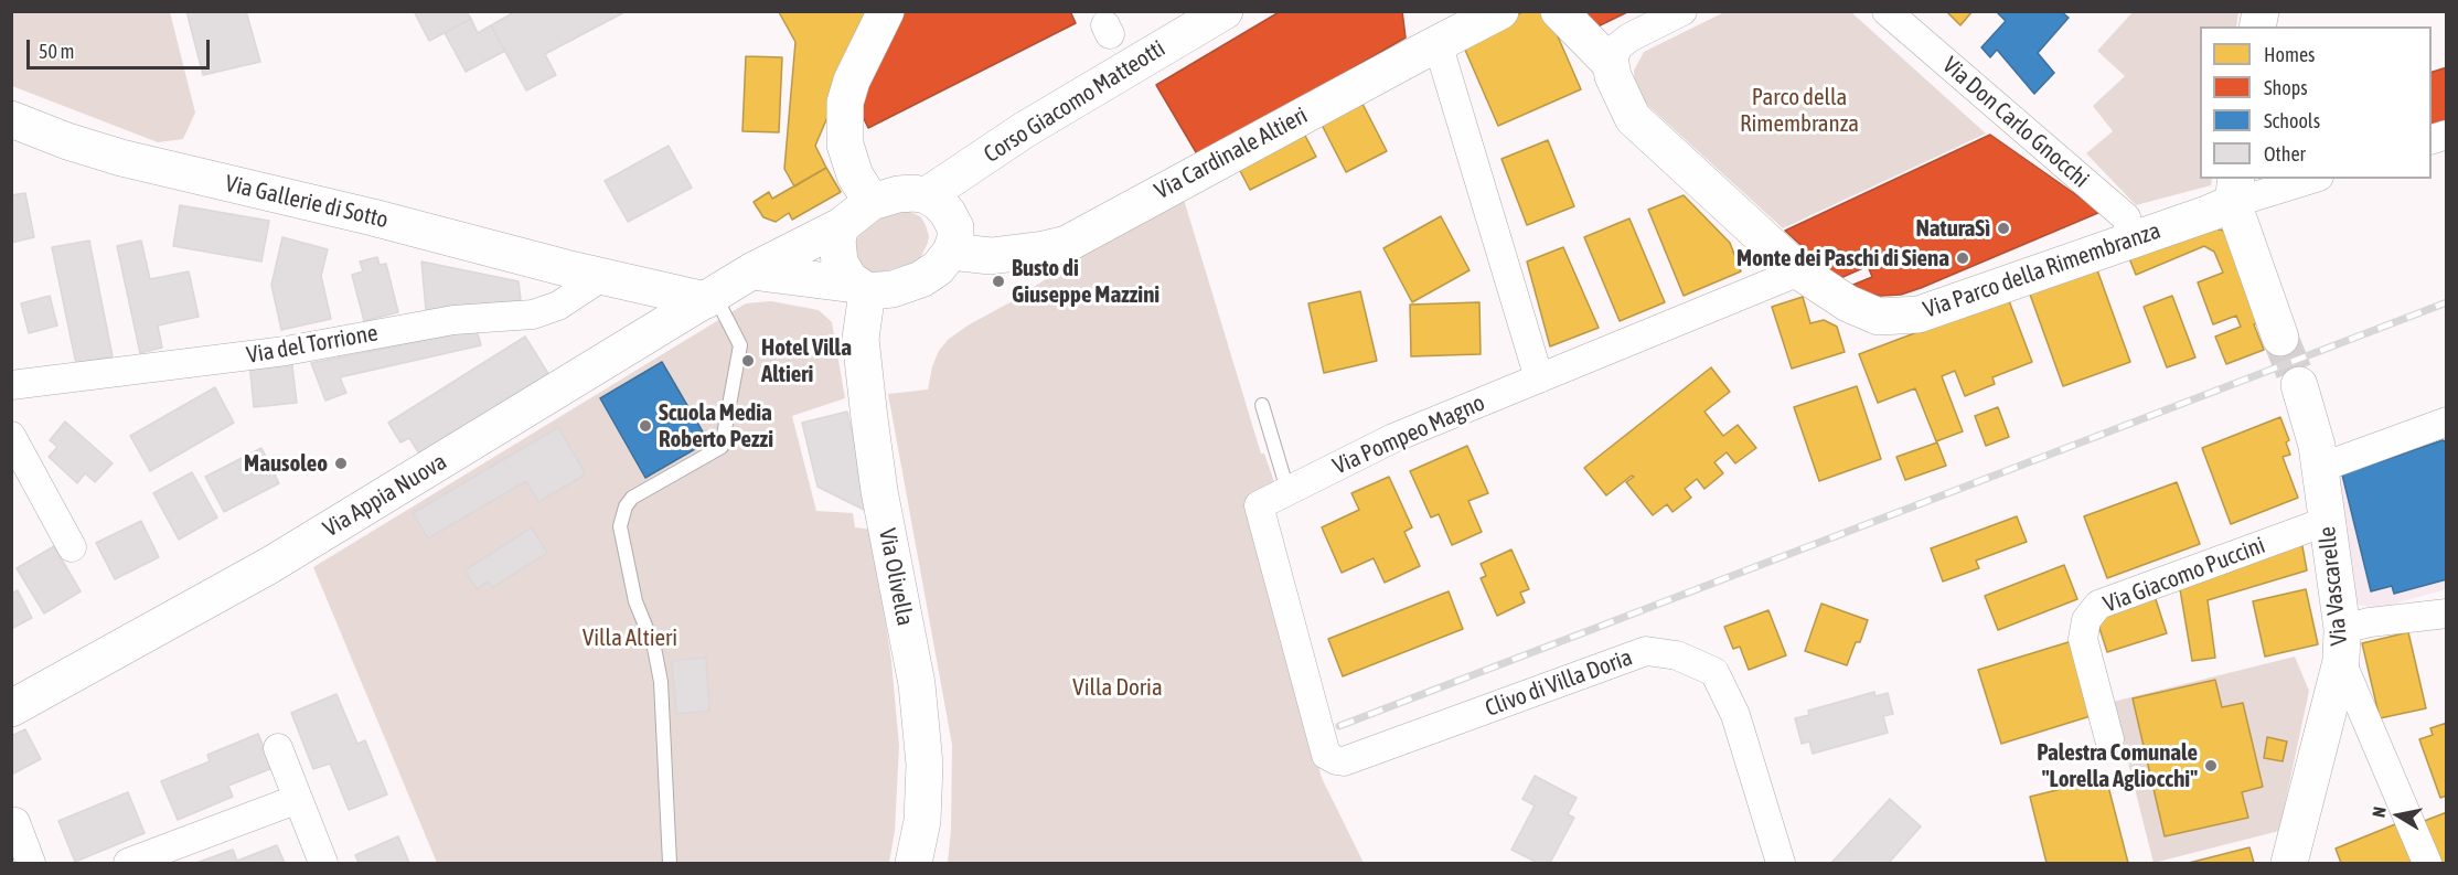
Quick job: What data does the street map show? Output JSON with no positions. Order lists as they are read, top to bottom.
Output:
{
  "streets": {
    "main road": [
      "Corso Giacomo Matteotti",
      "Via Cardinale Altieri",
      "Via Gallerie di Sotto",
      "Via Parco della Rimembranza",
      "Via Appia Nuova",
      "Via Olivella",
      "Via Vascarelle"
    ],
    "street": [
      "Via Don Carlo Gnocchi",
      "Via del Torrione",
      "Via Pompeo Magno",
      "Via Giacomo Puccini",
      "Clivo di Villa Doria"
    ]
  },
  "crossings": [
    ["Corso Giacomo Matteotti", "Via Cardinale Altieri"],
    ["Corso Giacomo Matteotti", "Via Appia Nuova"],
    ["Corso Giacomo Matteotti", "Via Olivella"],
    ["Via Don Carlo Gnocchi", "Via Parco della Rimembranza"],
    ["Via Cardinale Altieri", "Via Appia Nuova"],
    ["Via Cardinale Altieri", "Via Olivella"],
    ["Via Gallerie di Sotto", "Via del Torrione"],
    ["Via Gallerie di Sotto", "Via Appia Nuova"],
    ["Via Parco della Rimembranza", "Via Pompeo Magno"],
    ["Via Pompeo Magno", "Clivo di Villa Doria"],
    ["Via Appia Nuova", "Via Olivella"],
    ["Via Giacomo Puccini", "Via Vascarelle"]
  ],
  "parks": ["Parco della Rimembranza", "Villa Altieri", "Villa Doria"],
  "places": [
    "NaturaSì",
    "Monte dei Paschi di Siena",
    "Busto di Giuseppe Mazzini",
    "Hotel Villa Altieri",
    "Scuola Media Roberto Pezzi",
    "Mausoleo",
    "Palestra Comunale \"Lorella Agliocchi\""
  ],
  "legend": [
    "Homes",
    "Shops",
    "Schools",
    "Other"
  ],
  "scale_bar": "50 m",
  "north": "left"
}
